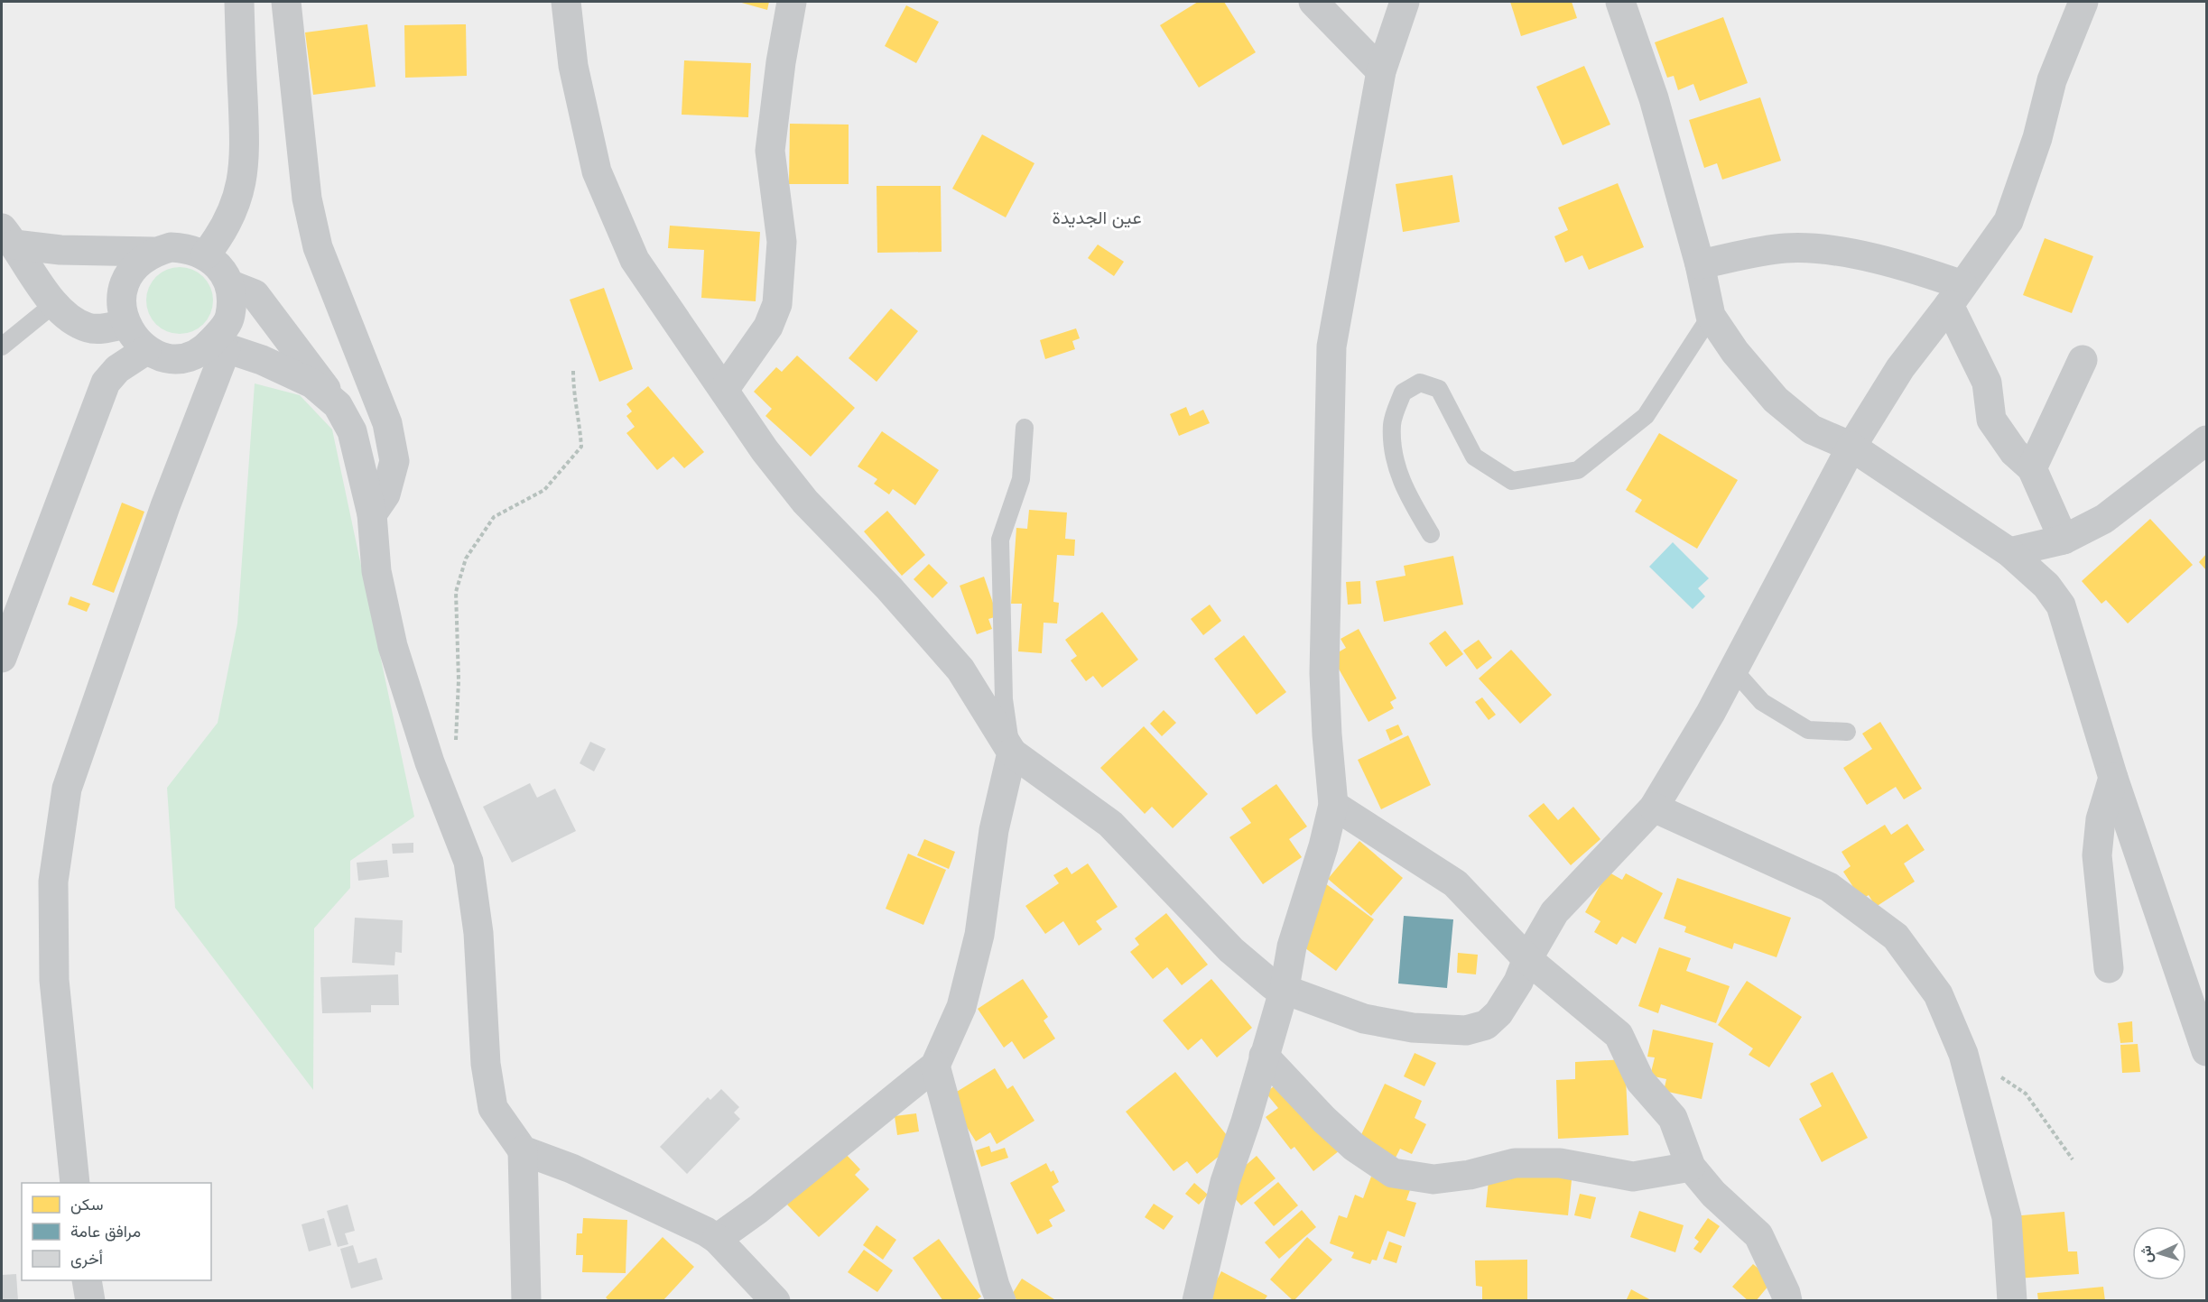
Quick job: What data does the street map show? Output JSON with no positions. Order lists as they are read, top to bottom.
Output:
{
  "districts": ["عين الجديدة"],
  "legend": ["سكن", "مرافق عامة", "أخرى"],
  "north": "left"
}
